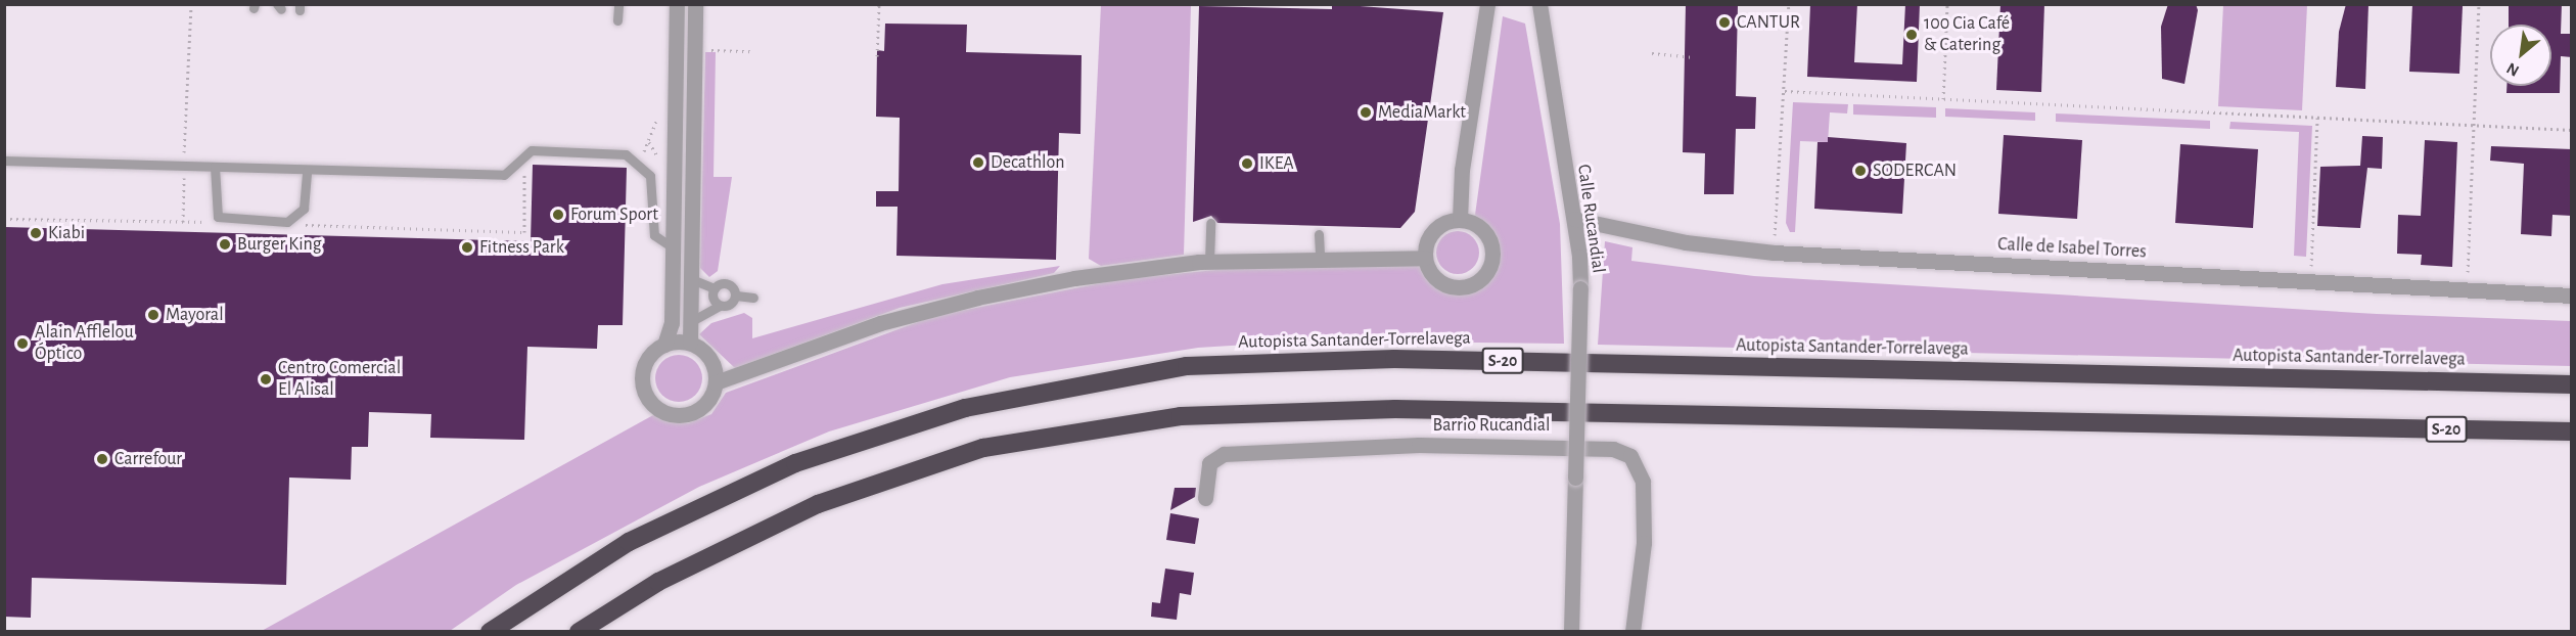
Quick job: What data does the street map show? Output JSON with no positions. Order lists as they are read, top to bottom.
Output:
{
  "streets": {
    "highway": ["Autopista Santander-Torrelavega", "S-20"],
    "street": ["Calle Rucandial", "Calle de Isabel Torres", "Barrio Rucandial"]
  },
  "crossings": [
    ["Calle Rucandial", "Calle de Isabel Torres"]
  ],
  "places": [
    "CANTUR",
    "100 Cia Café & Catering",
    "MediaMarkt",
    "Decathlon",
    "IKEA",
    "SODERCAN",
    "Forum Sport",
    "Kiabi",
    "Burger King",
    "Fitness Park",
    "Mayoral",
    "Alain Afflelou Óptico",
    "Centro Comercial El Alisal",
    "Carrefour"
  ],
  "north": "bottom left"
}
